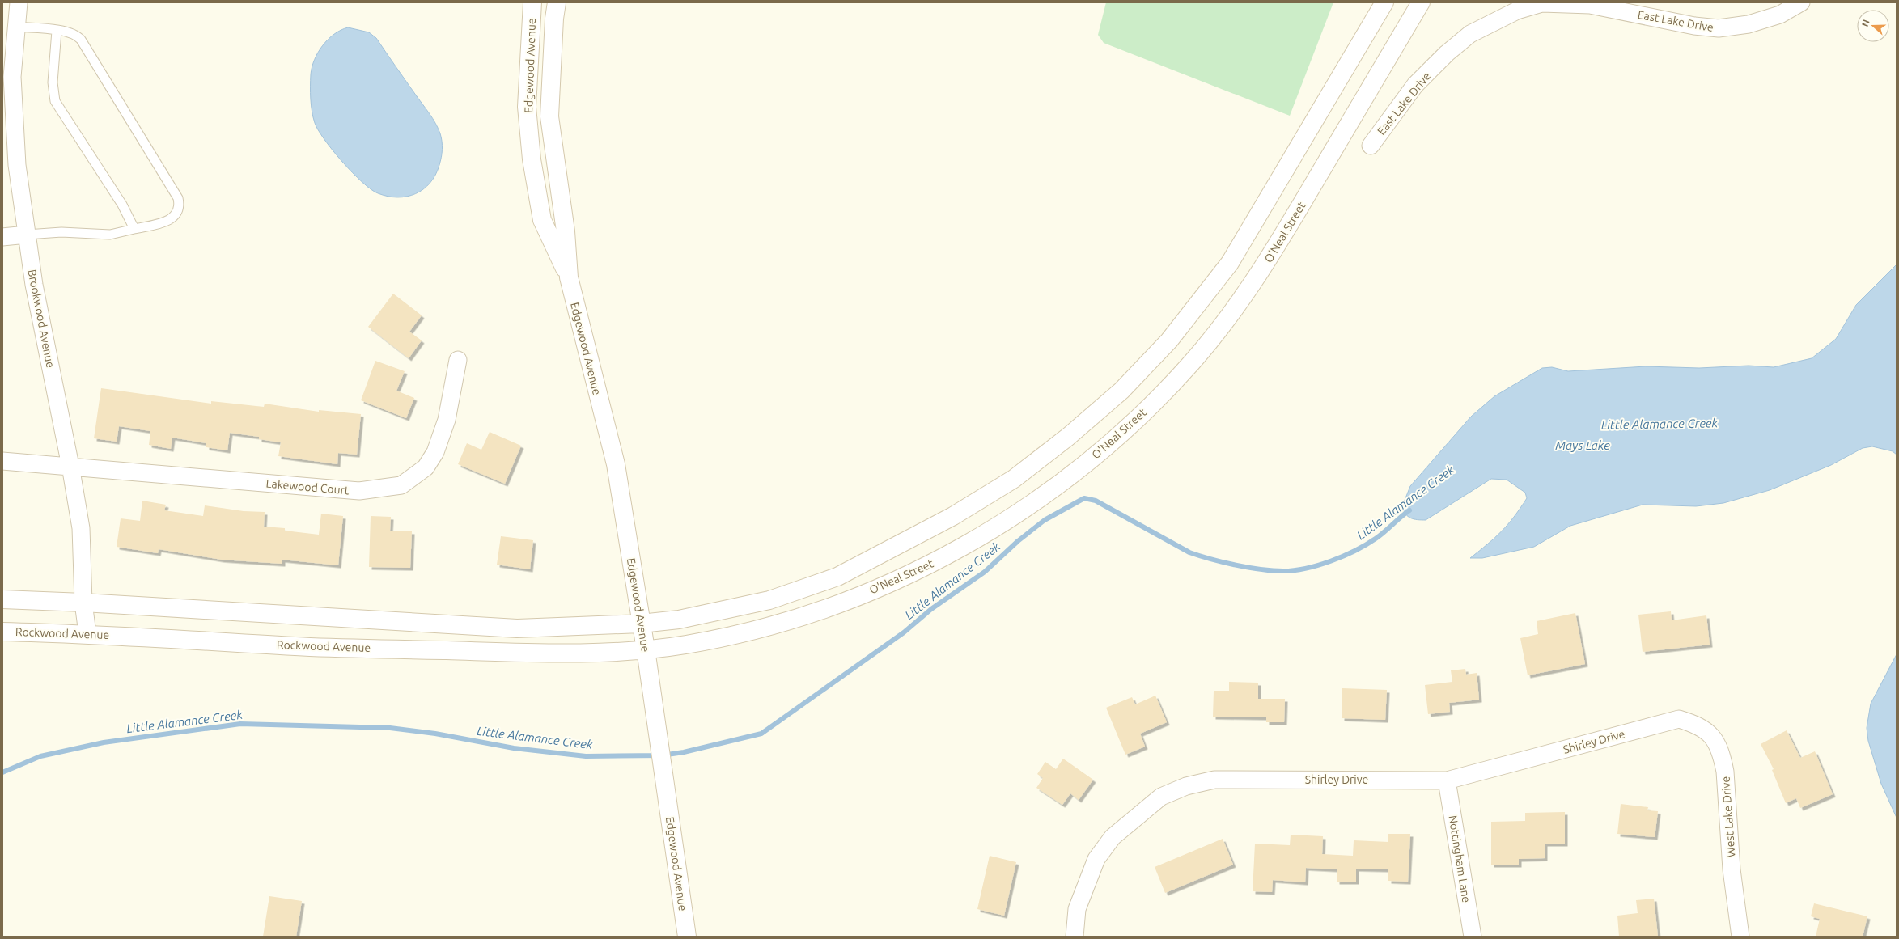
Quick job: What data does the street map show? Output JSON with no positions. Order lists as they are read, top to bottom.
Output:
{
  "streets": {
    "street": [
      "East Lake Drive",
      "Edgewood Avenue",
      "O'Neal Street",
      "Brookwood Avenue",
      "Lakewood Court",
      "Rockwood Avenue",
      "Shirley Drive",
      "West Lake Drive",
      "Nottingham Lane"
    ]
  },
  "crossings": [
    ["Edgewood Avenue", "O'Neal Street"],
    ["Edgewood Avenue", "Rockwood Avenue"],
    ["O'Neal Street", "Rockwood Avenue"],
    ["Brookwood Avenue", "Lakewood Court"],
    ["Brookwood Avenue", "Rockwood Avenue"],
    ["Shirley Drive", "West Lake Drive"],
    ["Shirley Drive", "Nottingham Lane"]
  ],
  "water": ["Little Alamance Creek", "Mays Lake"],
  "north": "left"
}
